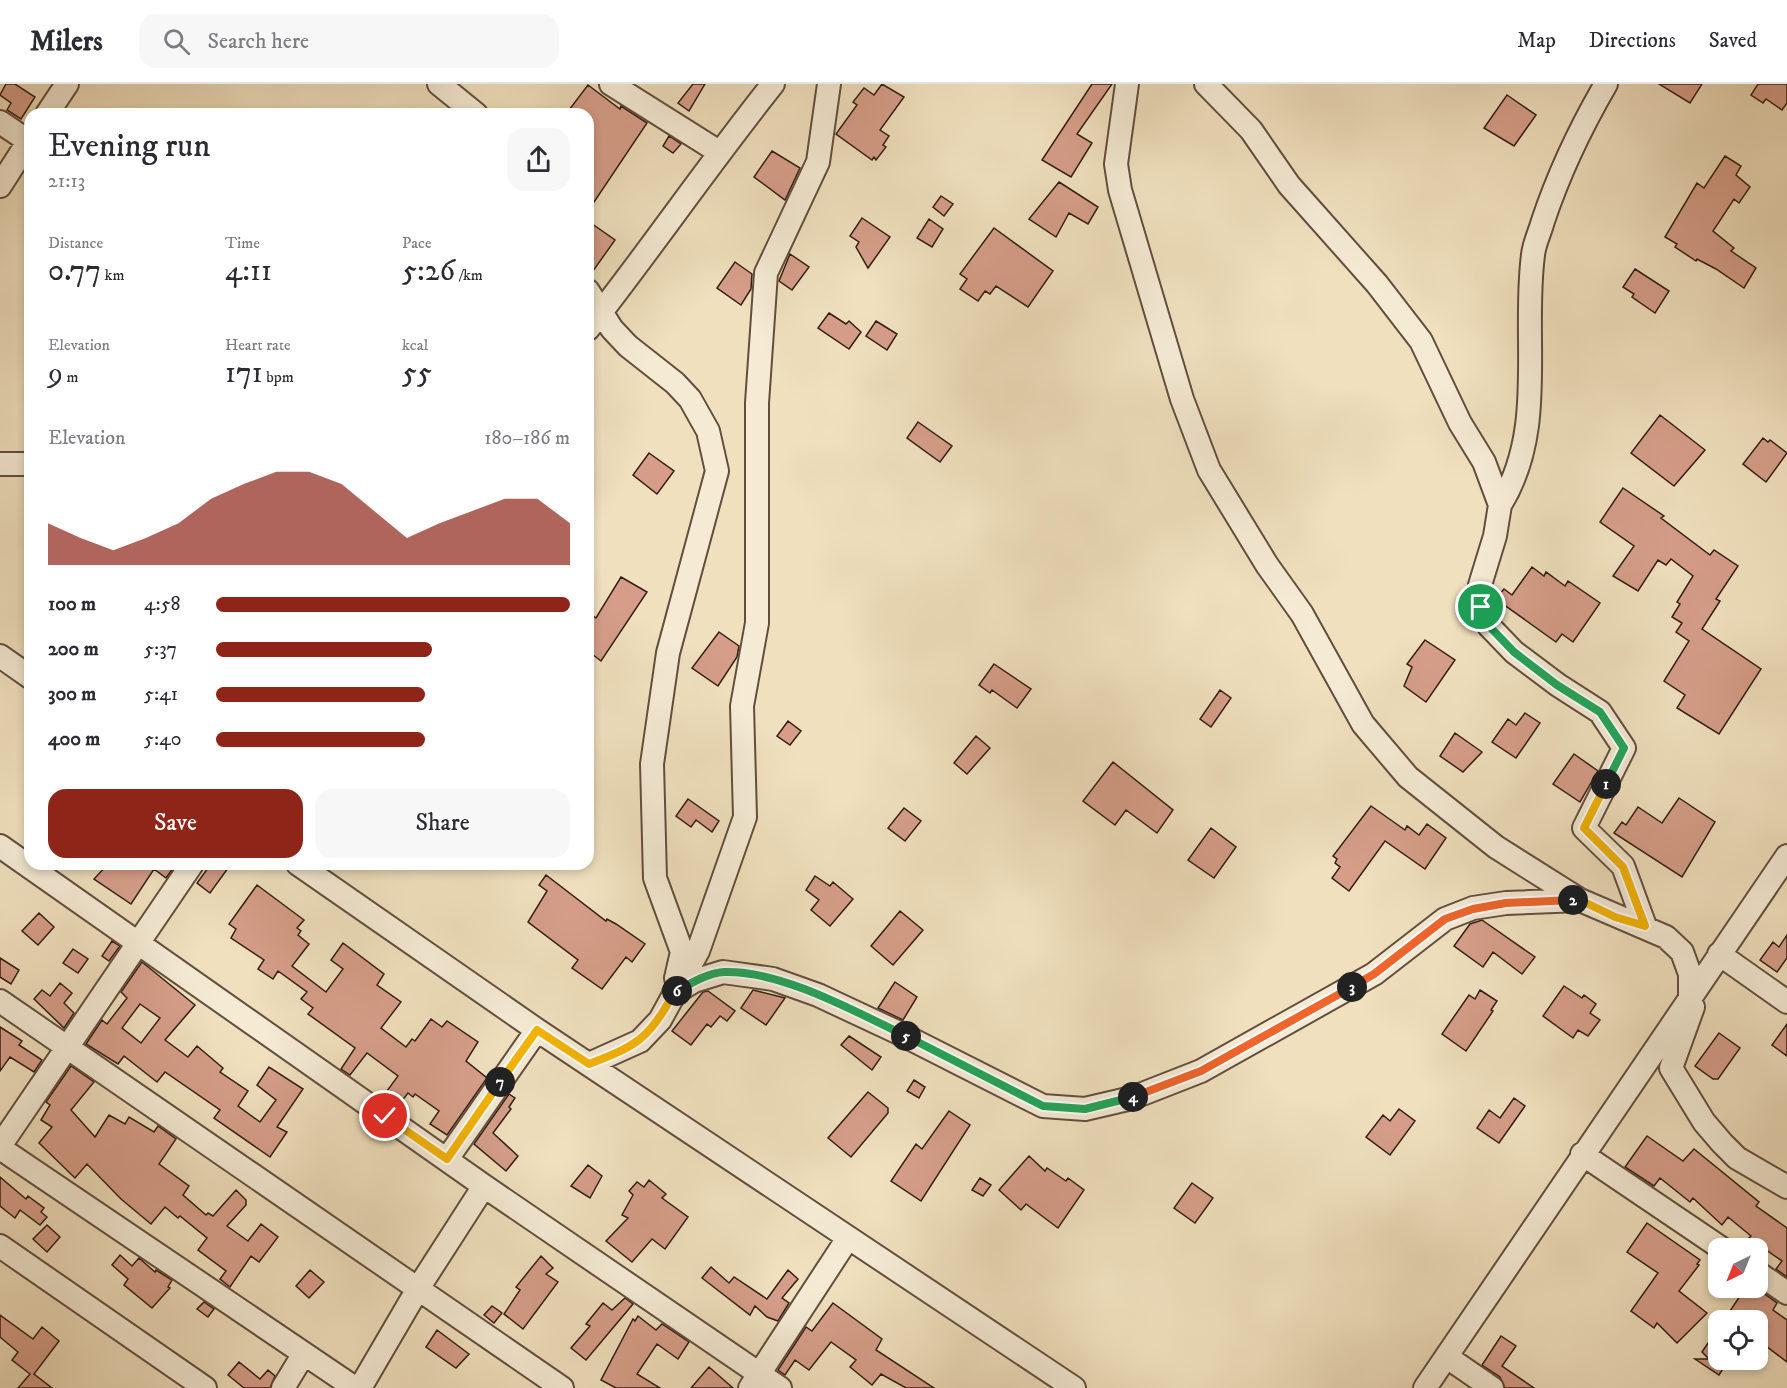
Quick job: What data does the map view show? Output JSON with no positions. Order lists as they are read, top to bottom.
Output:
{
  "north": "bottom left",
  "page": {
    "header": "Milers",
    "search": "Search here",
    "nav": ["Map", "Directions", "Saved"],
    "heading": ["Evening run", "21:13"],
    "stats": [
      ["Distance", "0.77 km"],
      ["Time", "4:11"],
      ["Pace", "5:26 /km"],
      ["Elevation", "9 m"],
      ["Heart rate", "171 bpm"],
      ["kcal", "55"]
    ],
    "chart": ["Elevation", "180–186 m"],
    "list": [
      {
        "name": "100 m",
        "note": "4:58"
      },
      {
        "name": "200 m",
        "note": "5:37"
      },
      {
        "name": "300 m",
        "note": "5:41"
      },
      {
        "name": "400 m",
        "note": "5:40"
      }
    ],
    "pins": [
      "1",
      "2",
      "3",
      "6",
      "5",
      "7",
      "4"
    ],
    "buttons": ["Save", "Share"]
  }
}
